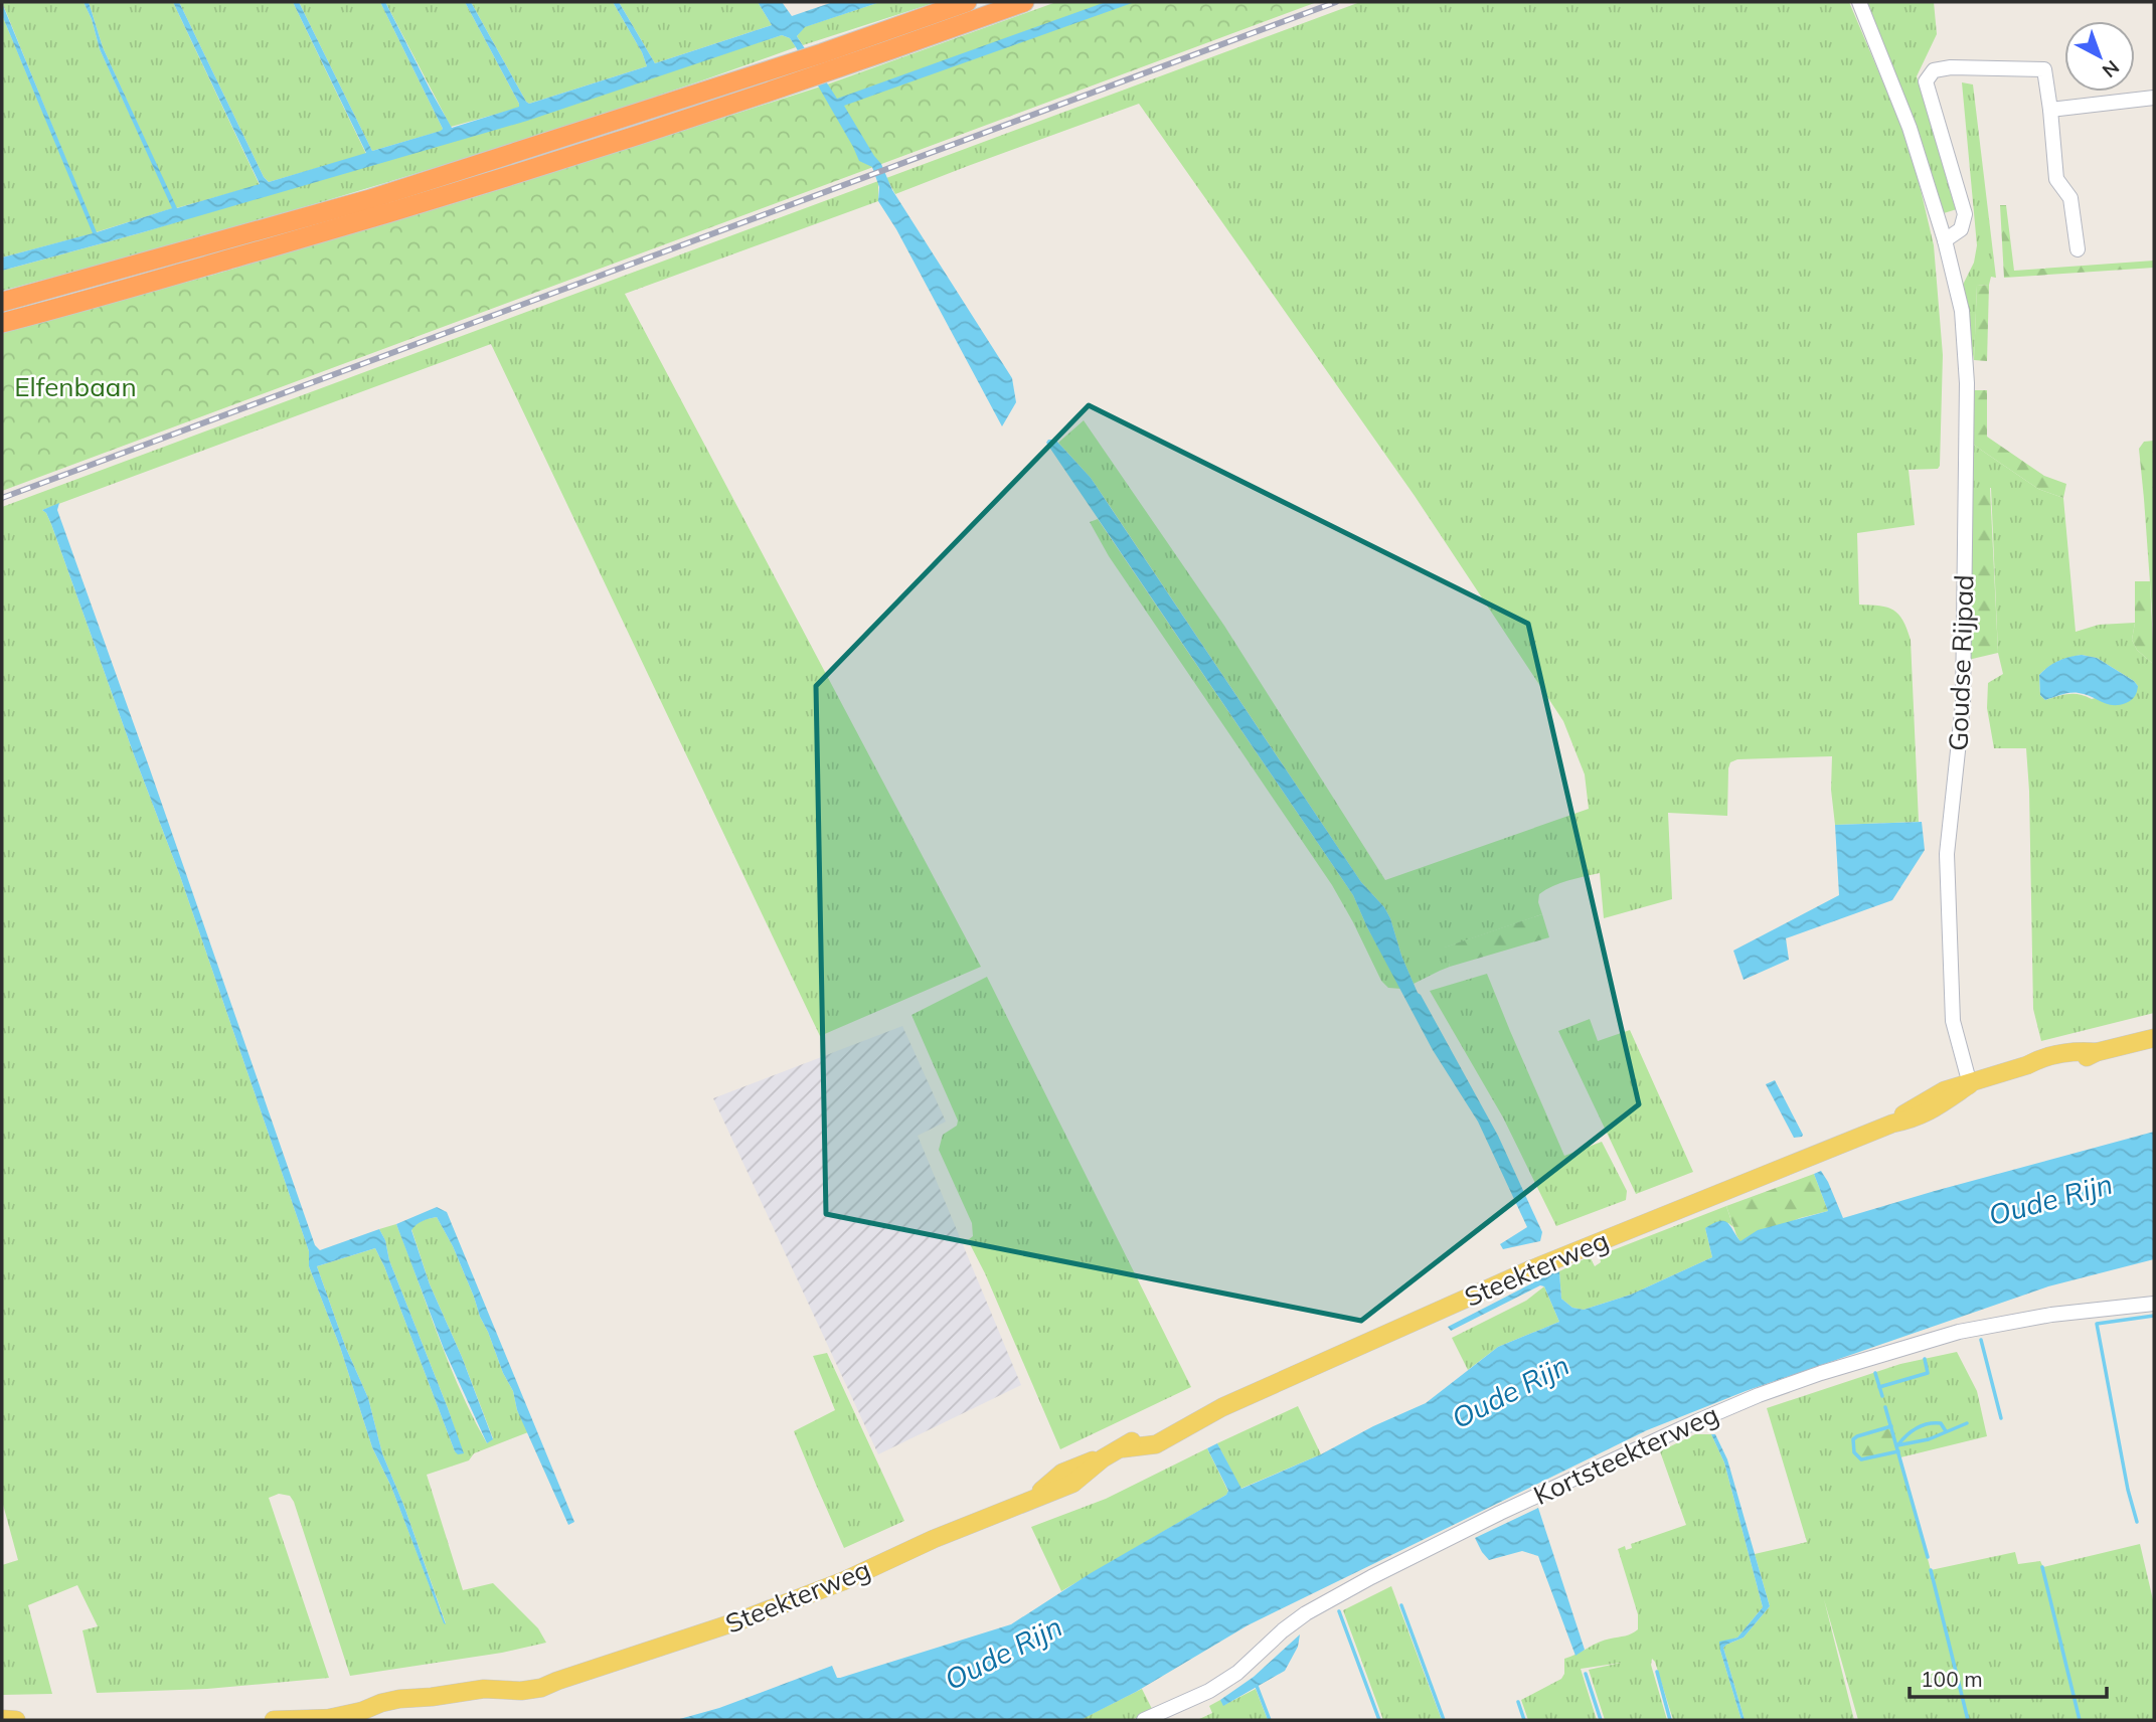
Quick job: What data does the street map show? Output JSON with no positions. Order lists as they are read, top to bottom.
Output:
{
  "streets": {
    "main road": ["Steekterweg"],
    "street": ["Goudse Rijpad", "Kortsteekterweg"]
  },
  "crossings": [
    ["Goudse Rijpad", "Steekterweg"]
  ],
  "water": ["Oude Rijn"],
  "parks": ["Elfenbaan"],
  "scale_bar": "100 m",
  "north": "bottom right"
}
